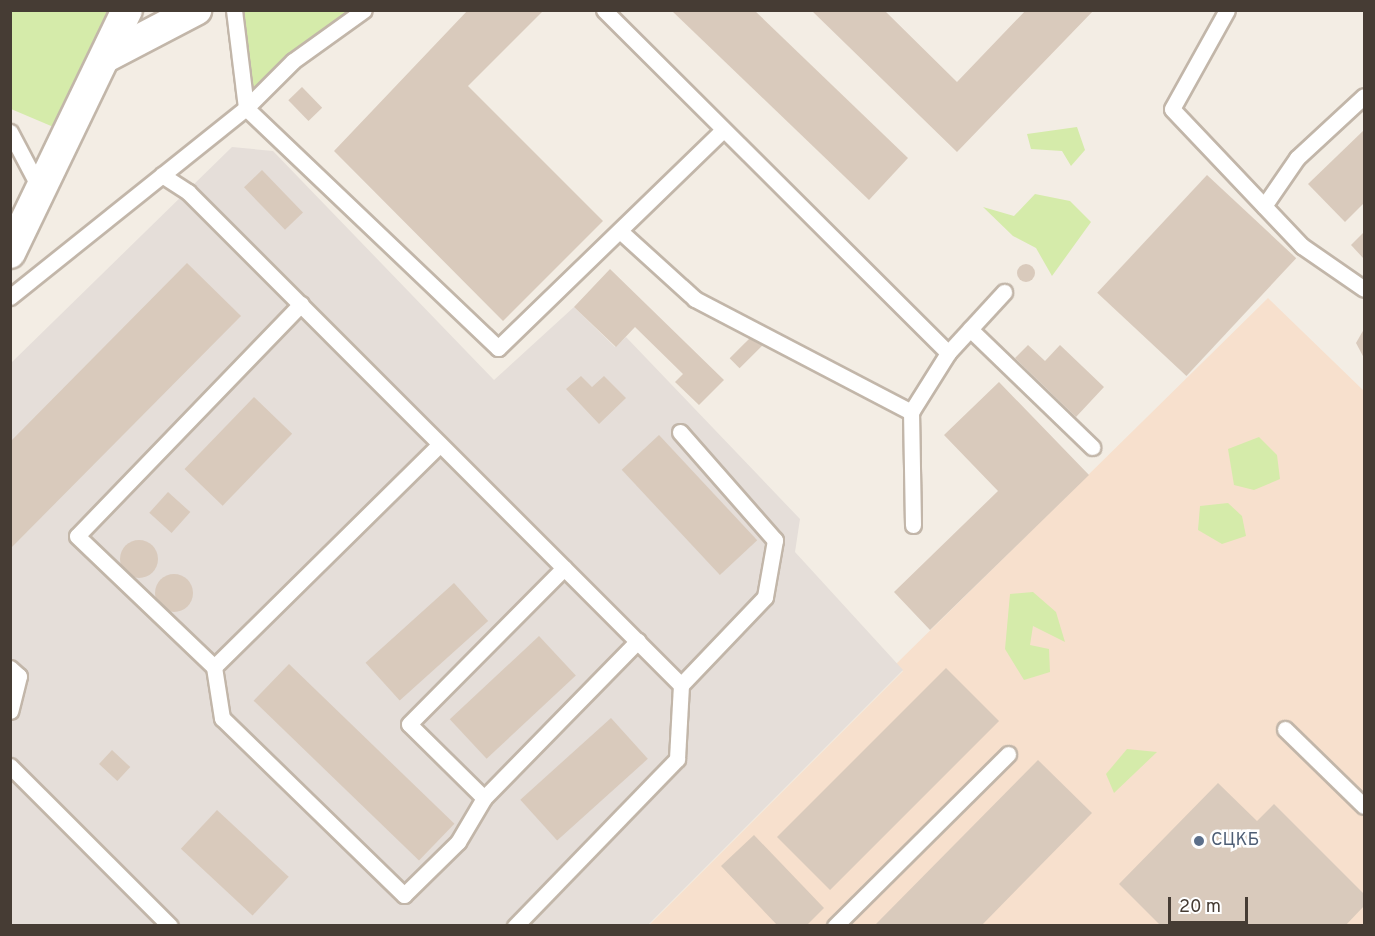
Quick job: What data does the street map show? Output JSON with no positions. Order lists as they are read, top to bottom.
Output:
{
  "places": ["СЦКБ"],
  "scale_bar": "20 m"
}
